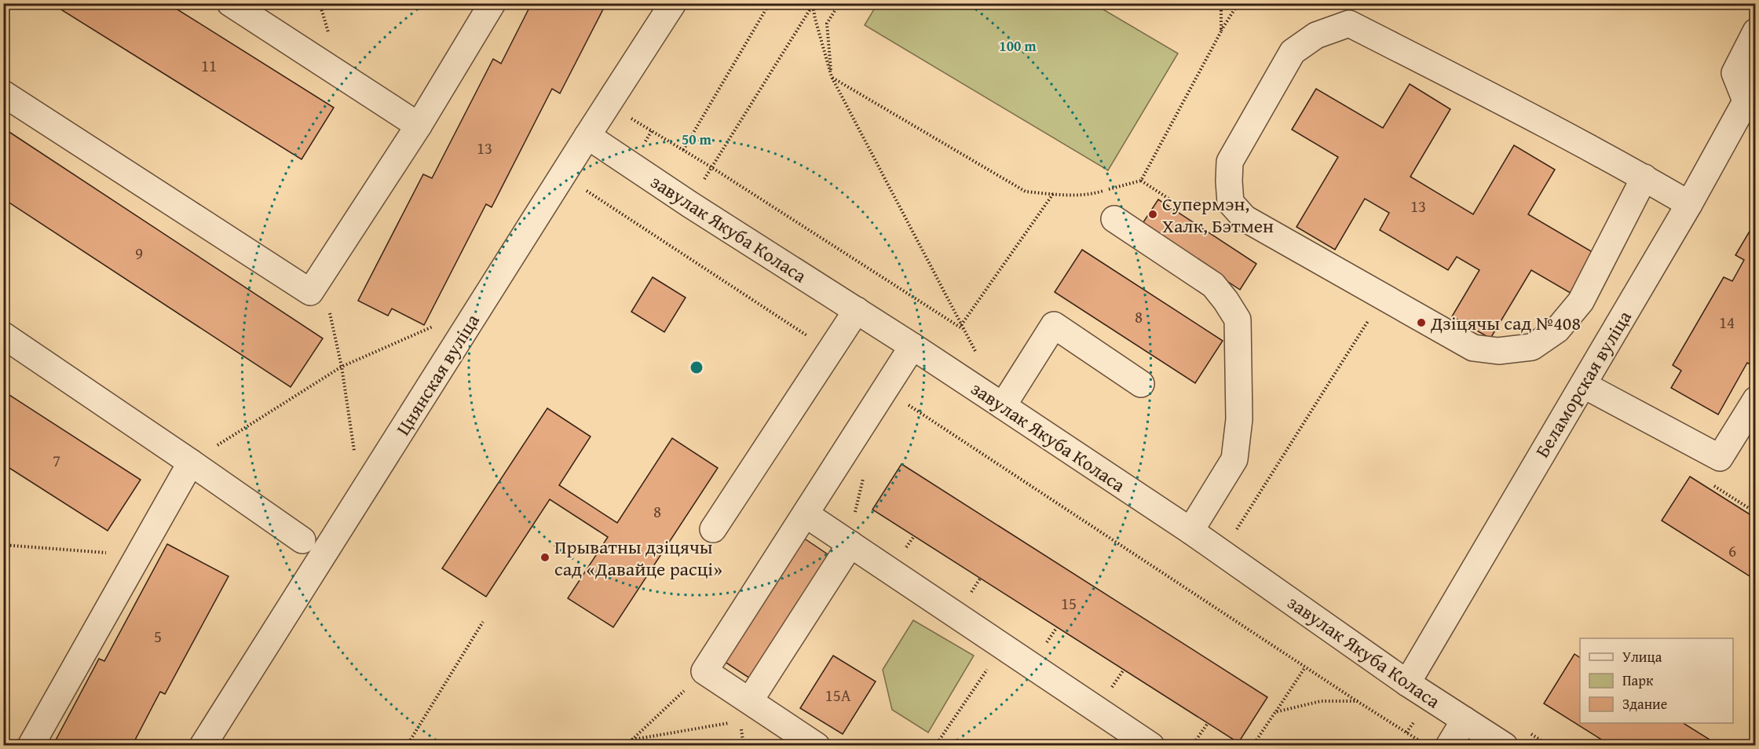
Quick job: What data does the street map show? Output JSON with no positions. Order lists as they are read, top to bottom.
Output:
{
  "streets": {
    "street": ["завулак Якуба Коласа", "Цнянская вуліца", "Беламорская вуліца"]
  },
  "crossings": [
    ["завулак Якуба Коласа", "Цнянская вуліца"],
    ["завулак Якуба Коласа", "Беламорская вуліца"]
  ],
  "places": ["Супермэн, Халк, Бэтмен", "Дзіцячы сад №408", "Прыватны дзіцячы сад «Давайце расці»"],
  "house_numbers": [
    "11",
    "13",
    "13",
    "9",
    "8",
    "14",
    "7",
    "8",
    "6",
    "15",
    "5",
    "15А"
  ],
  "legend": ["Улица", "Парк", "Здание"],
  "rings": ["100 m", "50 m"]
}
